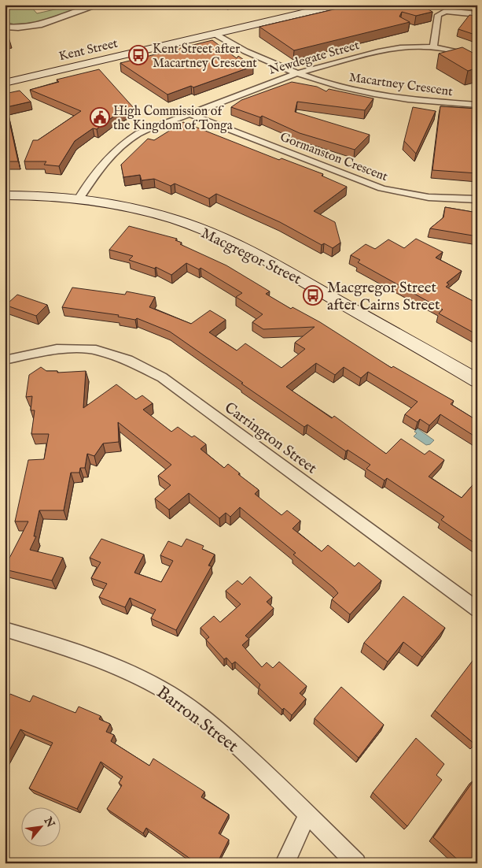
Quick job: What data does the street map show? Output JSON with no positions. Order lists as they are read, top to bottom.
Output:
{
  "streets": {
    "street": [
      "Kent Street",
      "Newdegate Street",
      "Macartney Crescent",
      "Gormanston Crescent",
      "Macgregor Street",
      "Carrington Street",
      "Barron Street"
    ]
  },
  "crossings": [
    ["Kent Street", "Macartney Crescent"],
    ["Newdegate Street", "Macartney Crescent"],
    ["Newdegate Street", "Gormanston Crescent"],
    ["Newdegate Street", "Macgregor Street"]
  ],
  "places": {
    "bus stop": ["Kent Street after Macartney Crescent", "Macgregor Street after Cairns Street"],
    "public building": ["High Commission of the Kingdom of Tonga"]
  },
  "north": "top right"
}
